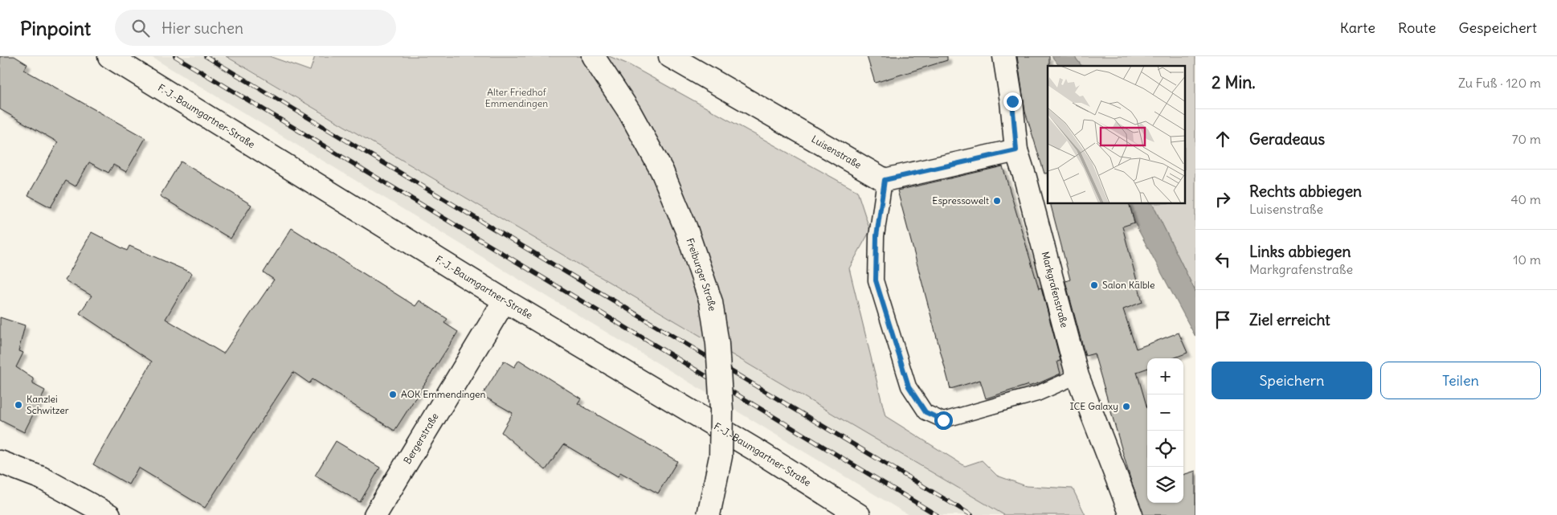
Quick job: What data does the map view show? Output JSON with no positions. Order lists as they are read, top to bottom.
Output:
{
  "streets": {
    "street": [
      "F.-J.-Baumgartner-Straße",
      "Luisenstraße",
      "Freiburger Straße",
      "Markgrafenstraße",
      "Bergerstraße"
    ]
  },
  "crossings": [
    ["F.-J.-Baumgartner-Straße", "Bergerstraße"]
  ],
  "parks": ["Alter Friedhof Emmendingen"],
  "places": [
    "Espressowelt",
    "Salon Kälble",
    "AOK Emmendingen",
    "Kanzlei Schwitzer",
    "ICE Galaxy"
  ],
  "page": {
    "header": "Pinpoint",
    "search": "Hier suchen",
    "nav": ["Karte", "Route", "Gespeichert"],
    "heading": ["2 Min.", "Zu Fuß · 120 m"],
    "list": [
      ["Geradeaus", "70 m"],
      ["Rechts abbiegen", "Luisenstraße", "40 m"],
      ["Links abbiegen", "Markgrafenstraße", "10 m"],
      "Ziel erreicht"
    ],
    "buttons": ["Speichern", "Teilen"],
    "map_buttons": ["+", "−"]
  }
}
